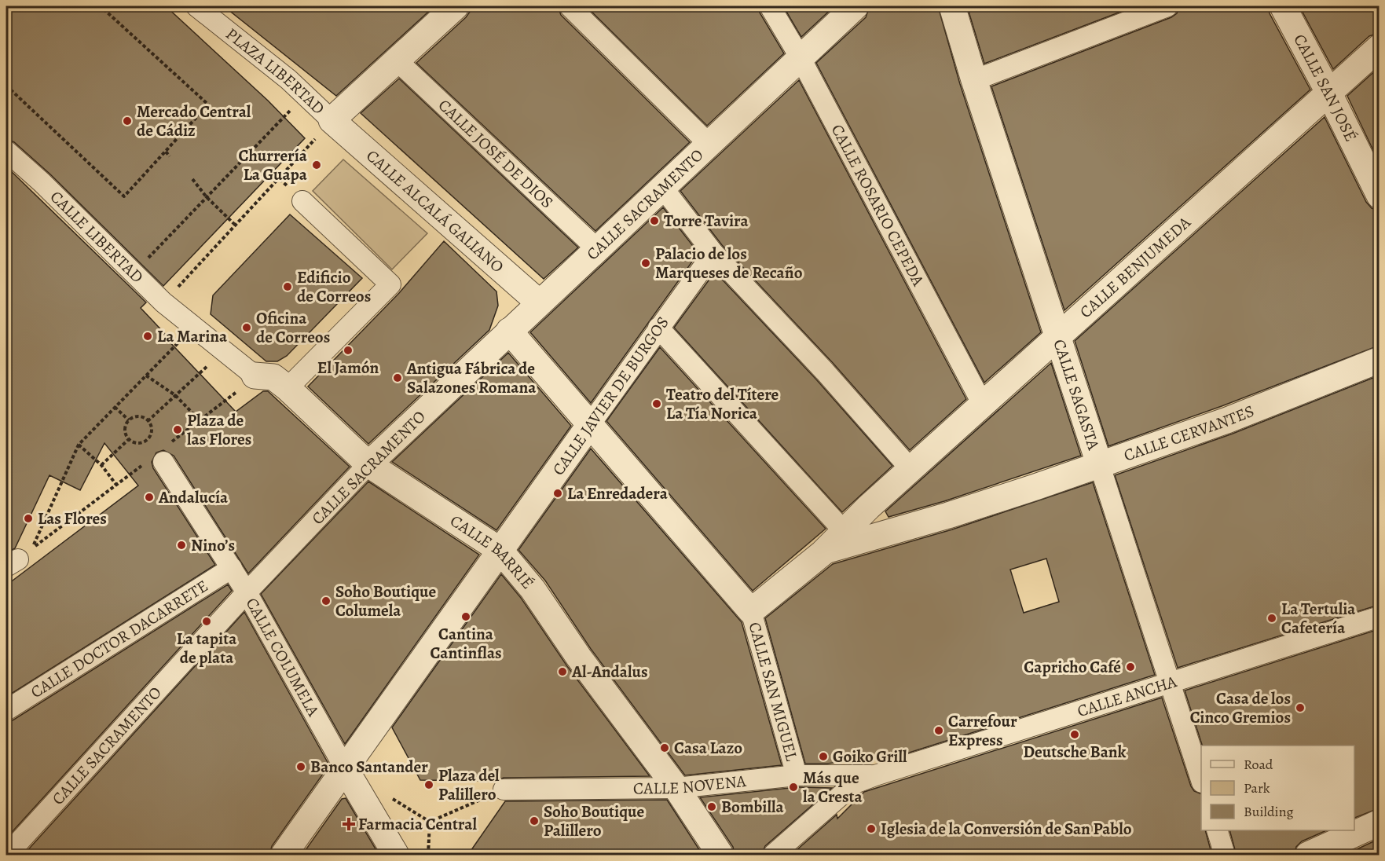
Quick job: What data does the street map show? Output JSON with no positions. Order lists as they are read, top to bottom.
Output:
{
  "streets": {
    "street": [
      "PLAZA LIBERTAD",
      "CALLE SAN JOSÉ",
      "CALLE JOSÉ DE DIOS",
      "CALLE SACRAMENTO",
      "CALLE ROSARIO CEPEDA",
      "CALLE ALCALÁ GALIANO",
      "CALLE LIBERTAD",
      "CALLE BENJUMEDA",
      "CALLE SAGASTA",
      "CALLE JAVIER DE BURGOS",
      "CALLE CERVANTES",
      "CALLE BARRIÉ",
      "CALLE DOCTOR DACARRETE",
      "CALLE COLUMELA",
      "CALLE SAN MIGUEL",
      "CALLE ANCHA",
      "CALLE NOVENA"
    ]
  },
  "crossings": [
    ["PLAZA LIBERTAD", "CALLE ALCALÁ GALIANO"],
    ["CALLE SAN JOSÉ", "CALLE BENJUMEDA"],
    ["CALLE JOSÉ DE DIOS", "CALLE SACRAMENTO"],
    ["CALLE SACRAMENTO", "CALLE ROSARIO CEPEDA"],
    ["CALLE SACRAMENTO", "CALLE ALCALÁ GALIANO"],
    ["CALLE SACRAMENTO", "CALLE BARRIÉ"],
    ["CALLE SACRAMENTO", "CALLE COLUMELA"],
    ["CALLE SACRAMENTO", "CALLE SAN MIGUEL"],
    ["CALLE ROSARIO CEPEDA", "CALLE BENJUMEDA"],
    ["CALLE LIBERTAD", "CALLE BARRIÉ"],
    ["CALLE BENJUMEDA", "CALLE SAGASTA"],
    ["CALLE BENJUMEDA", "CALLE CERVANTES"],
    ["CALLE SAGASTA", "CALLE CERVANTES"],
    ["CALLE SAGASTA", "CALLE ANCHA"],
    ["CALLE JAVIER DE BURGOS", "CALLE BARRIÉ"],
    ["CALLE JAVIER DE BURGOS", "CALLE COLUMELA"],
    ["CALLE JAVIER DE BURGOS", "CALLE SAN MIGUEL"],
    ["CALLE BARRIÉ", "CALLE NOVENA"],
    ["CALLE DOCTOR DACARRETE", "CALLE COLUMELA"],
    ["CALLE SAN MIGUEL", "CALLE NOVENA"],
    ["CALLE ANCHA", "CALLE NOVENA"]
  ],
  "places": {
    "other": [
      "Mercado Central de Cádiz",
      "Churrería La Guapa",
      "Torre Tavira",
      "Palacio de los Marqueses de Recaño",
      "Edificio de Correos",
      "Oficina de Correos",
      "La Marina",
      "El Jamón",
      "Antigua Fábrica de Salazones Romana",
      "Teatro del Títere La Tía Norica",
      "Plaza de las Flores",
      "La Enredadera",
      "Andalucía",
      "Las Flores",
      "Nino’s",
      "Soho Boutique Columela",
      "Cantina Cantinflas",
      "La Tertulia Cafetería",
      "La tapita de plata",
      "Capricho Café",
      "Al-Andalus",
      "Casa de los Cinco Gremios",
      "Carrefour Express",
      "Deutsche Bank",
      "Casa Lazo",
      "Goiko Grill",
      "Banco Santander",
      "Plaza del Palillero",
      "Más que la Cresta",
      "Bombilla",
      "Soho Boutique Palillero",
      "Iglesia de la Conversión de San Pablo"
    ],
    "health": ["Farmacia Central"]
  },
  "legend": ["Road", "Park", "Building"]
}
